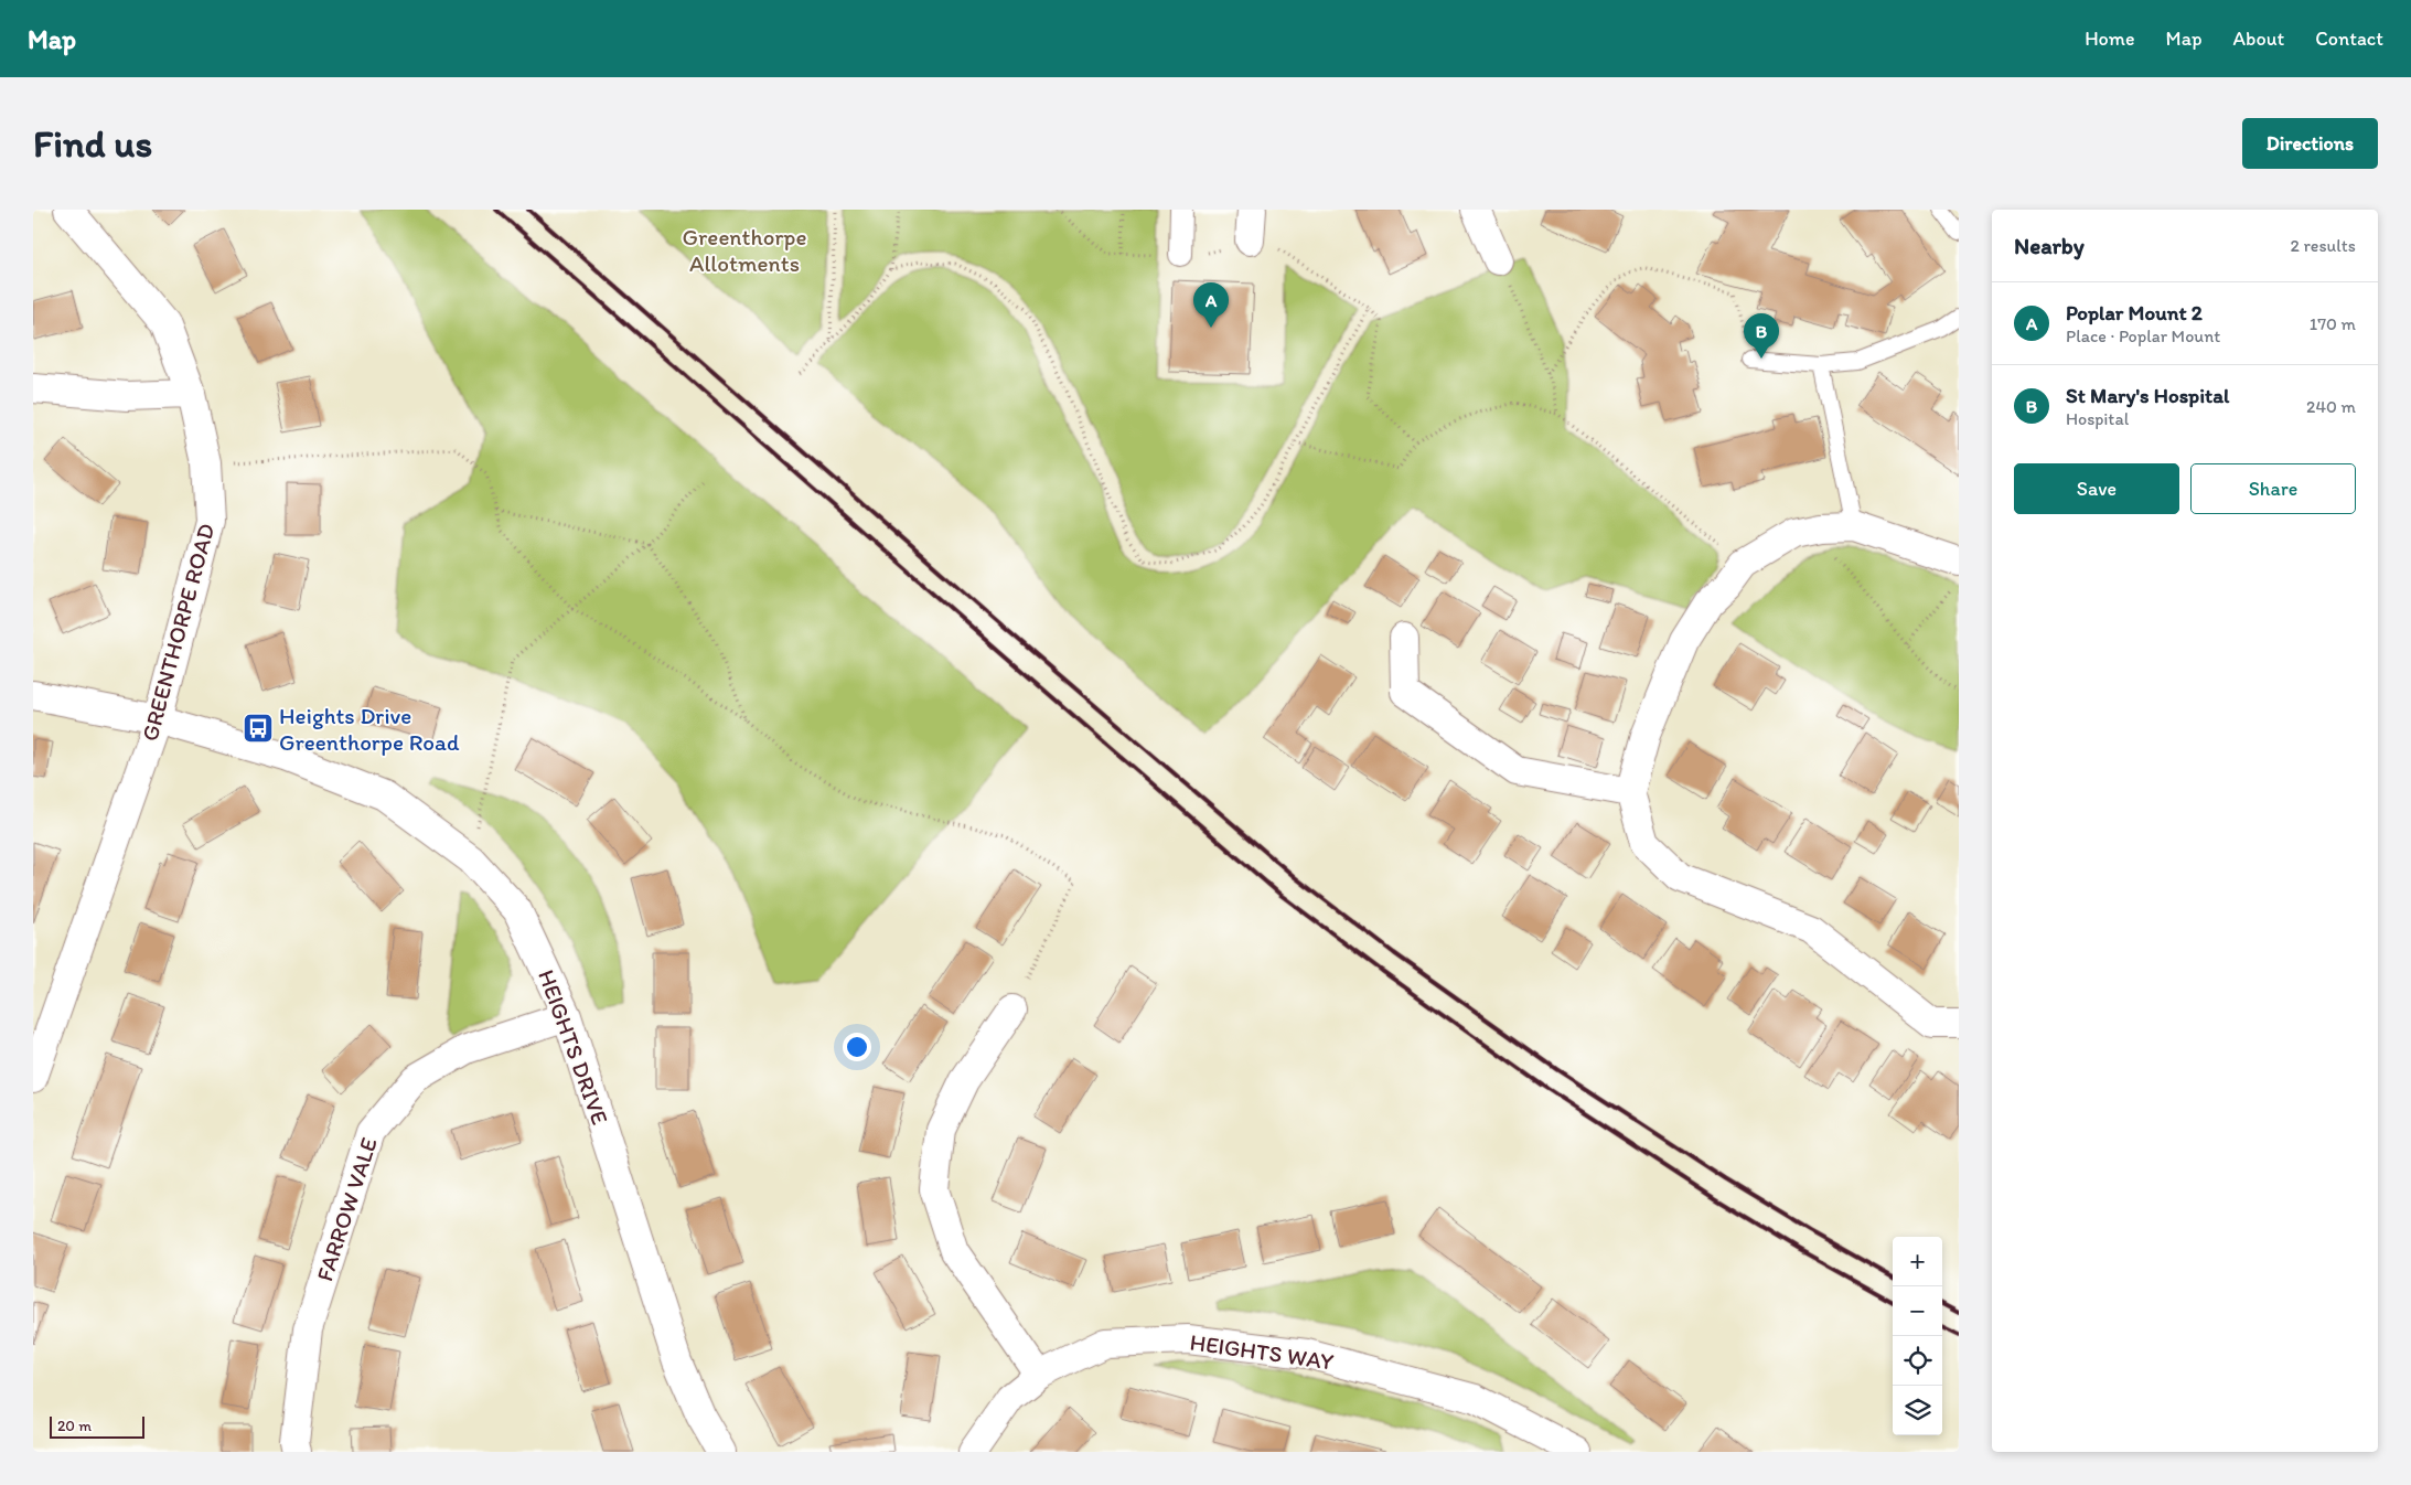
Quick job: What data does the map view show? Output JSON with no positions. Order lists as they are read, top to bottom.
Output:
{
  "streets": {
    "street": [
      "GREENTHORPE ROAD",
      "HEIGHTS DRIVE",
      "FARROW VALE",
      "HEIGHTS WAY"
    ]
  },
  "crossings": [
    ["GREENTHORPE ROAD", "HEIGHTS DRIVE"],
    ["HEIGHTS DRIVE", "FARROW VALE"]
  ],
  "parks": ["Greenthorpe Allotments"],
  "places": {
    "bus stop": ["Heights Drive Greenthorpe Road"]
  },
  "scale_bar": "20 m",
  "page": {
    "header": "Map",
    "nav": [
      "Home",
      "Map",
      "About",
      "Contact"
    ],
    "buttons": [
      "Directions",
      ["Save", "Share"]
    ],
    "title": "Find us",
    "heading": ["Nearby", "2 results"],
    "list": [
      {
        "mark": "A",
        "name": "Poplar Mount 2",
        "note": "Place · Poplar Mount",
        "value": "170 m"
      },
      {
        "mark": "B",
        "name": "St Mary's Hospital",
        "note": "Hospital",
        "value": "240 m"
      }
    ],
    "pins": ["A", "B"],
    "map_buttons": ["+", "−"],
    "scale": "20 m"
  }
}
